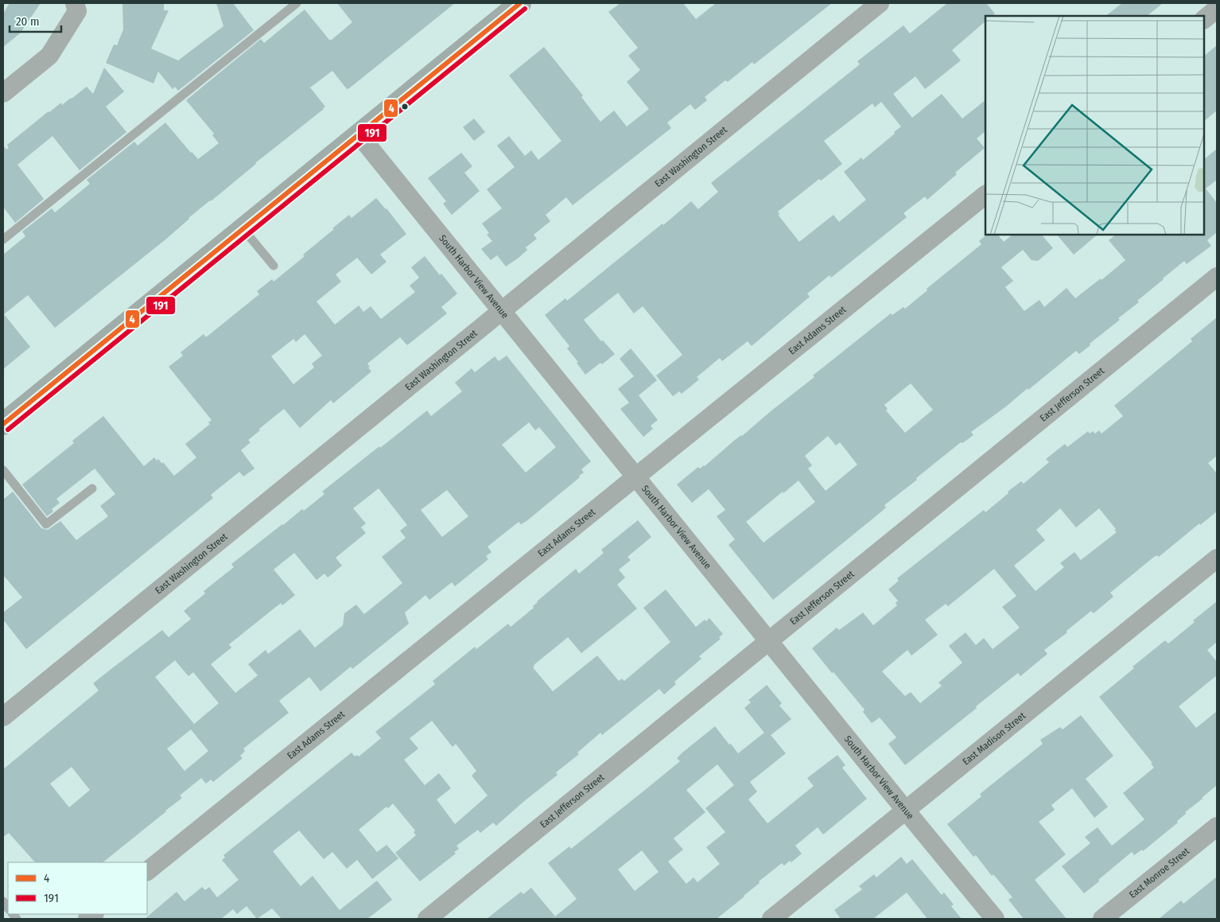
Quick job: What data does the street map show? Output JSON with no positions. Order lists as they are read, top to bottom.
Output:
{
  "streets": {
    "street": [
      "East Washington Street",
      "South Harbor View Avenue",
      "East Adams Street",
      "East Jefferson Street",
      "East Madison Street",
      "East Monroe Street"
    ]
  },
  "crossings": [
    ["East Washington Street", "South Harbor View Avenue"],
    ["South Harbor View Avenue", "East Adams Street"],
    ["South Harbor View Avenue", "East Jefferson Street"],
    ["South Harbor View Avenue", "East Madison Street"]
  ],
  "lines": ["transit line 4", "transit line 191"],
  "legend": ["4", "191"],
  "scale_bar": "20 m"
}
